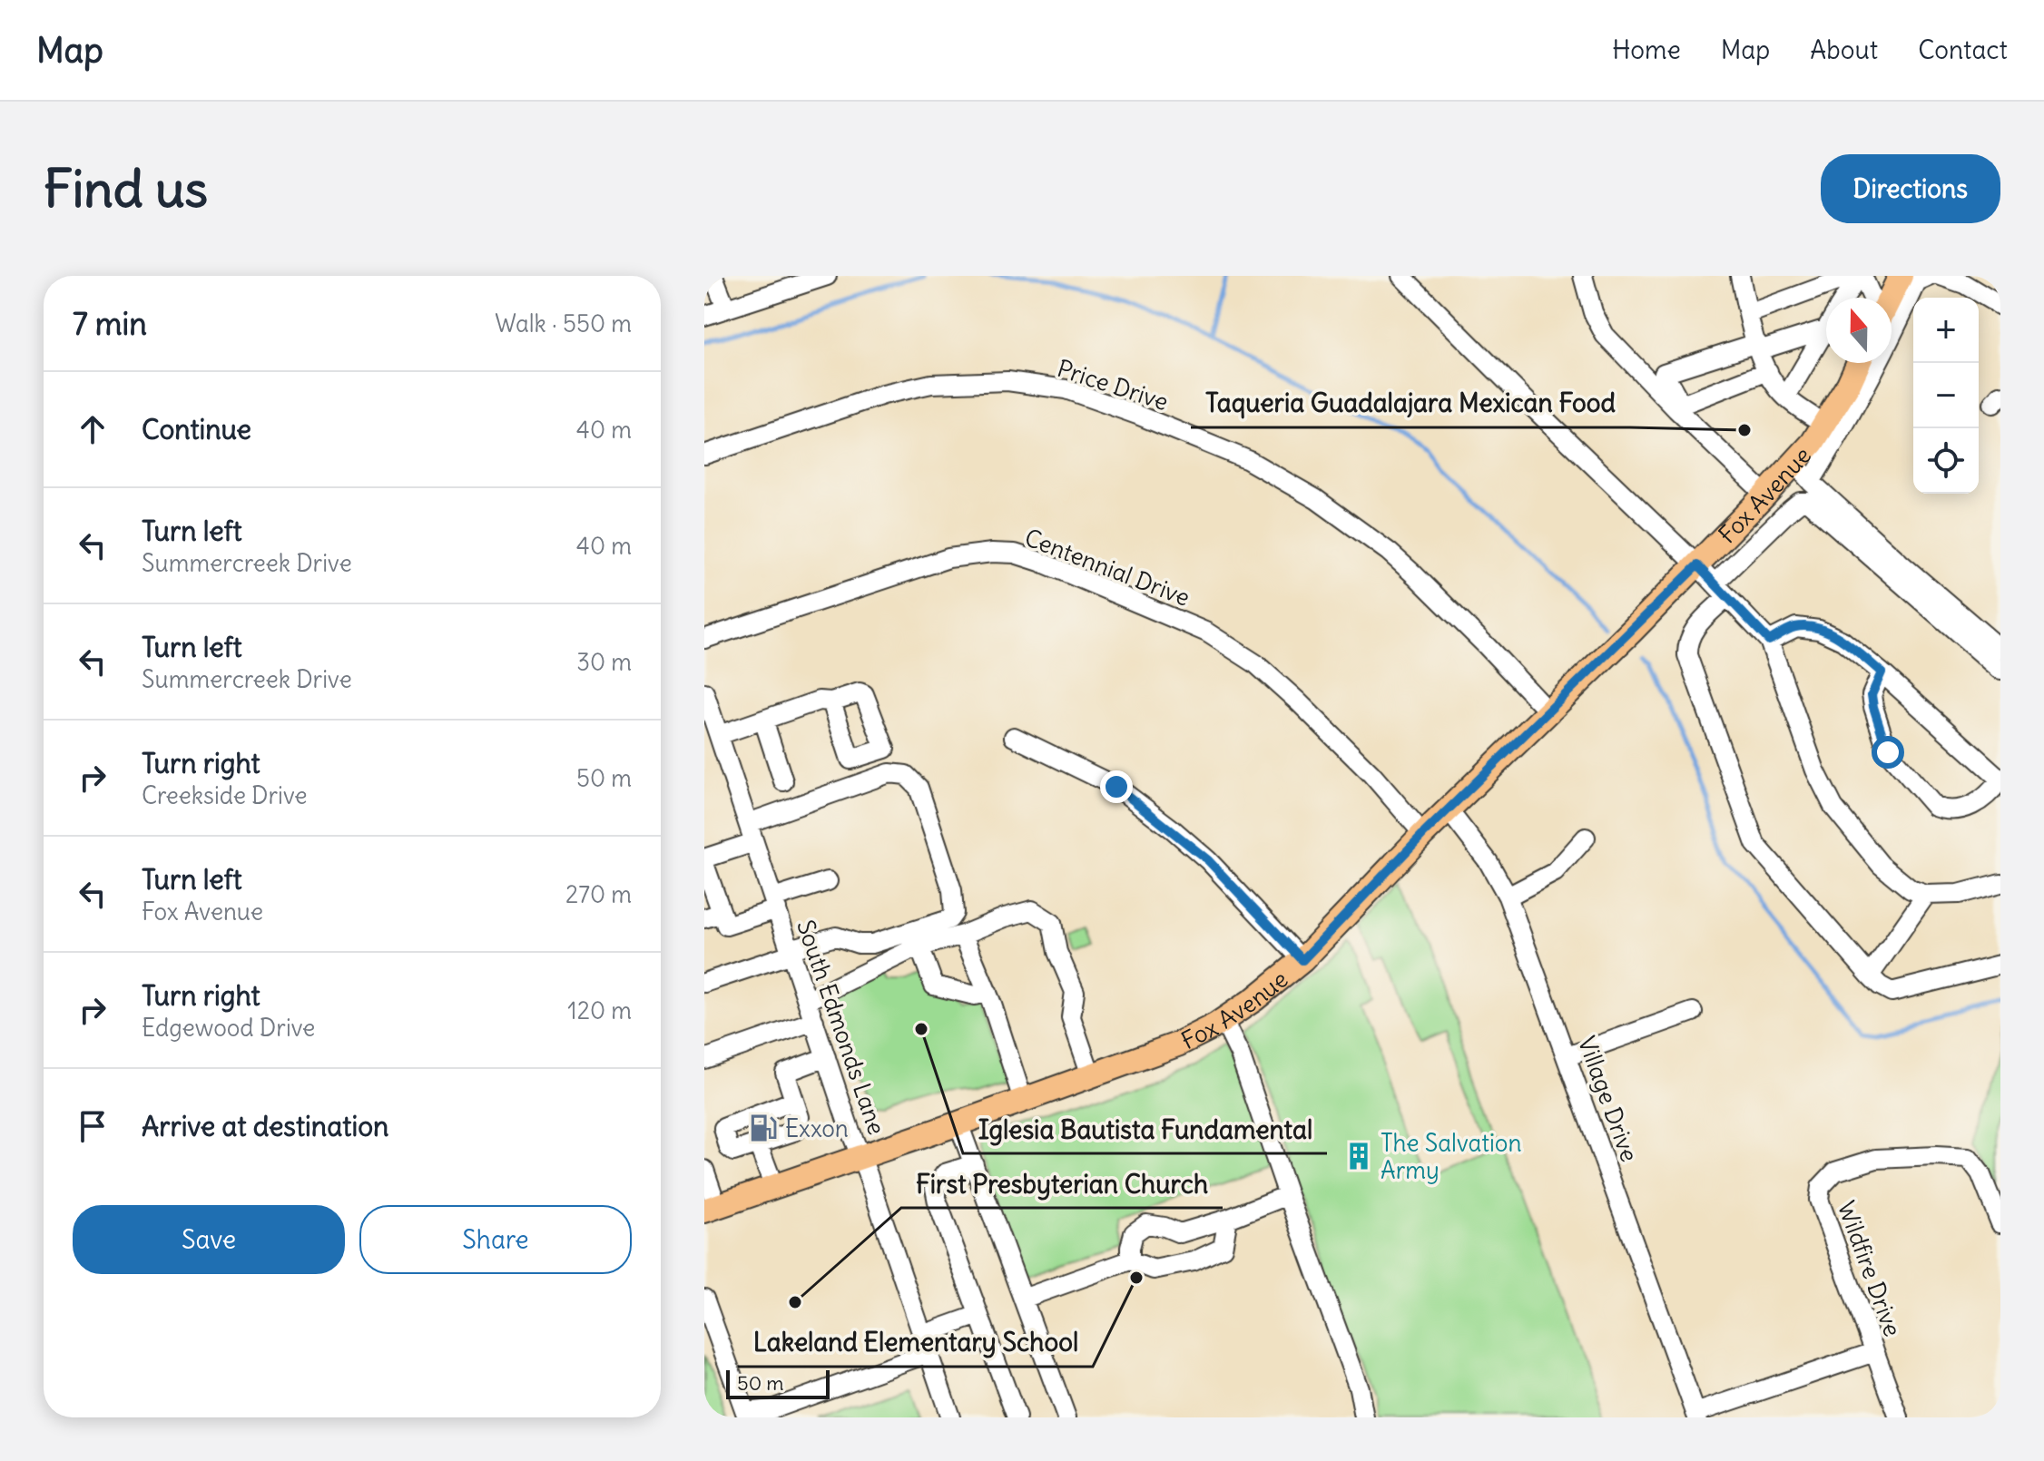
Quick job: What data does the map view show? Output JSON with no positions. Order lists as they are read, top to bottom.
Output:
{
  "streets": {
    "main road": ["Fox Avenue"],
    "street": [
      "Price Drive",
      "Centennial Drive",
      "South Edmonds Lane",
      "Village Drive",
      "Wildfire Drive"
    ]
  },
  "crossings": [
    ["Price Drive", "Fox Avenue"],
    ["Fox Avenue", "Centennial Drive"],
    ["Fox Avenue", "South Edmonds Lane"],
    ["Fox Avenue", "Village Drive"]
  ],
  "places": {
    "other": [
      "Taqueria Guadalajara Mexican Food",
      "Iglesia Bautista Fundamental",
      "Lakeland Elementary School",
      "First Presbyterian Church"
    ],
    "fuel station": ["Exxon"],
    "building": ["The Salvation Army"]
  },
  "scale_bar": "50 m",
  "north": "top",
  "page": {
    "header": "Map",
    "nav": [
      "Home",
      "Map",
      "About",
      "Contact"
    ],
    "buttons": [
      "Directions",
      ["Save", "Share"]
    ],
    "title": "Find us",
    "heading": ["7 min", "Walk · 550 m"],
    "map_buttons": ["+", "−"],
    "list": [
      ["Continue", "40 m"],
      ["Turn left", "Summercreek Drive", "40 m"],
      ["Turn left", "Summercreek Drive", "30 m"],
      ["Turn right", "Creekside Drive", "50 m"],
      ["Turn left", "Fox Avenue", "270 m"],
      ["Turn right", "Edgewood Drive", "120 m"],
      "Arrive at destination"
    ],
    "scale": "50 m"
  }
}
